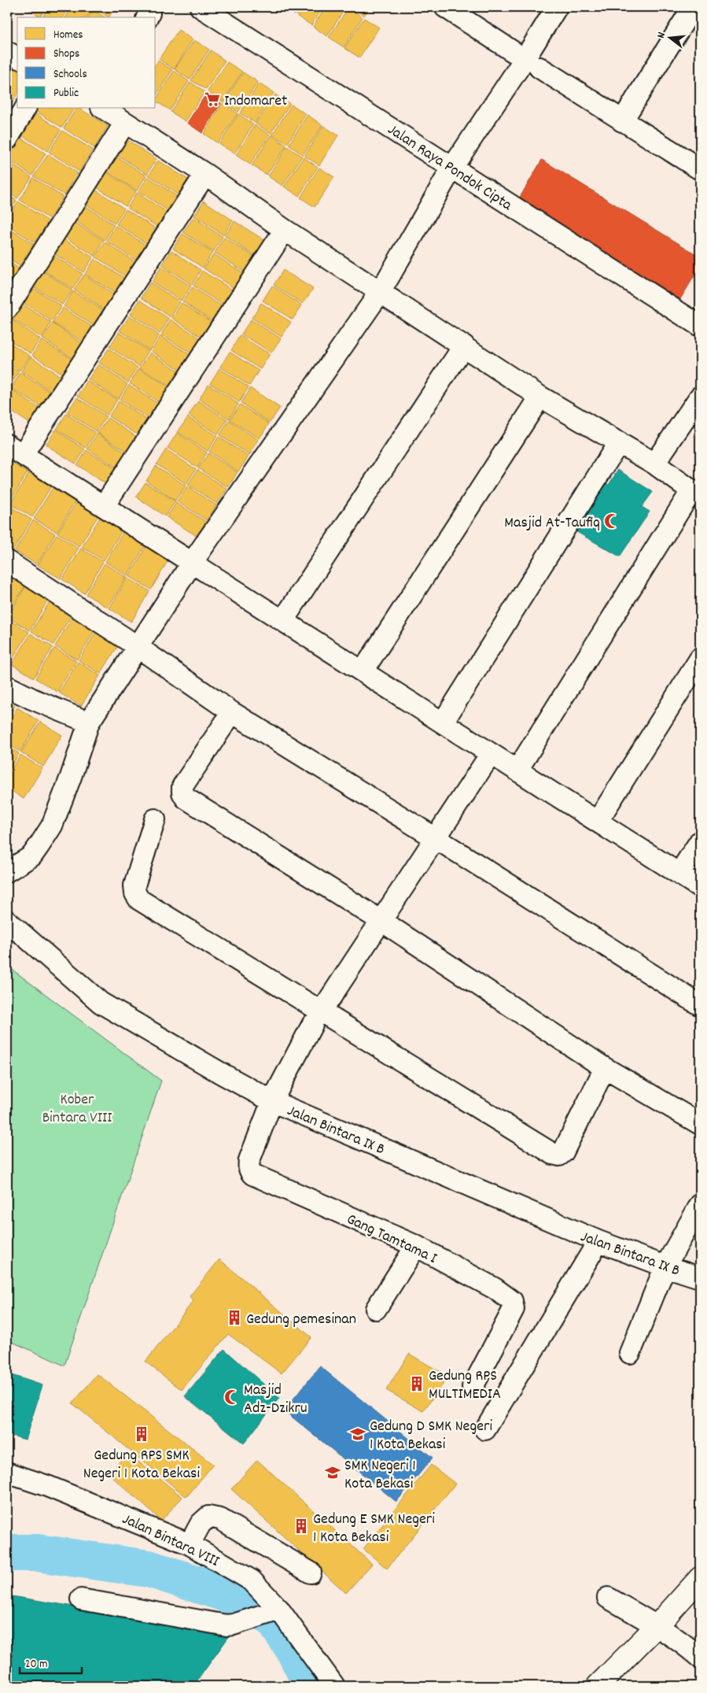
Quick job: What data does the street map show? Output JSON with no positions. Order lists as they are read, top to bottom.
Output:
{
  "streets": {
    "street": [
      "Jalan Raya Pondok Cipta",
      "Jalan Bintara IX B",
      "Gang Tamtama I",
      "Jalan Bintara VIII"
    ]
  },
  "crossings": [
    ["Jalan Bintara IX B", "Gang Tamtama I"]
  ],
  "parks": ["Kober Bintara VIII"],
  "places": {
    "supermarket": ["Indomaret"],
    "mosque": ["Masjid At-Taufiq", "Masjid Adz-Dzikru"],
    "building": [
      "Gedung pemesinan",
      "Gedung RPS MULTIMEDIA",
      "Gedung RPS SMK Negeri 1 Kota Bekasi",
      "Gedung E SMK Negeri 1 Kota Bekasi"
    ],
    "school or university": ["Gedung D SMK Negeri 1 Kota Bekasi", "SMK Negeri 1 Kota Bekasi"]
  },
  "legend": [
    "Homes",
    "Shops",
    "Schools",
    "Public"
  ],
  "scale_bar": "20 m",
  "north": "left"
}
